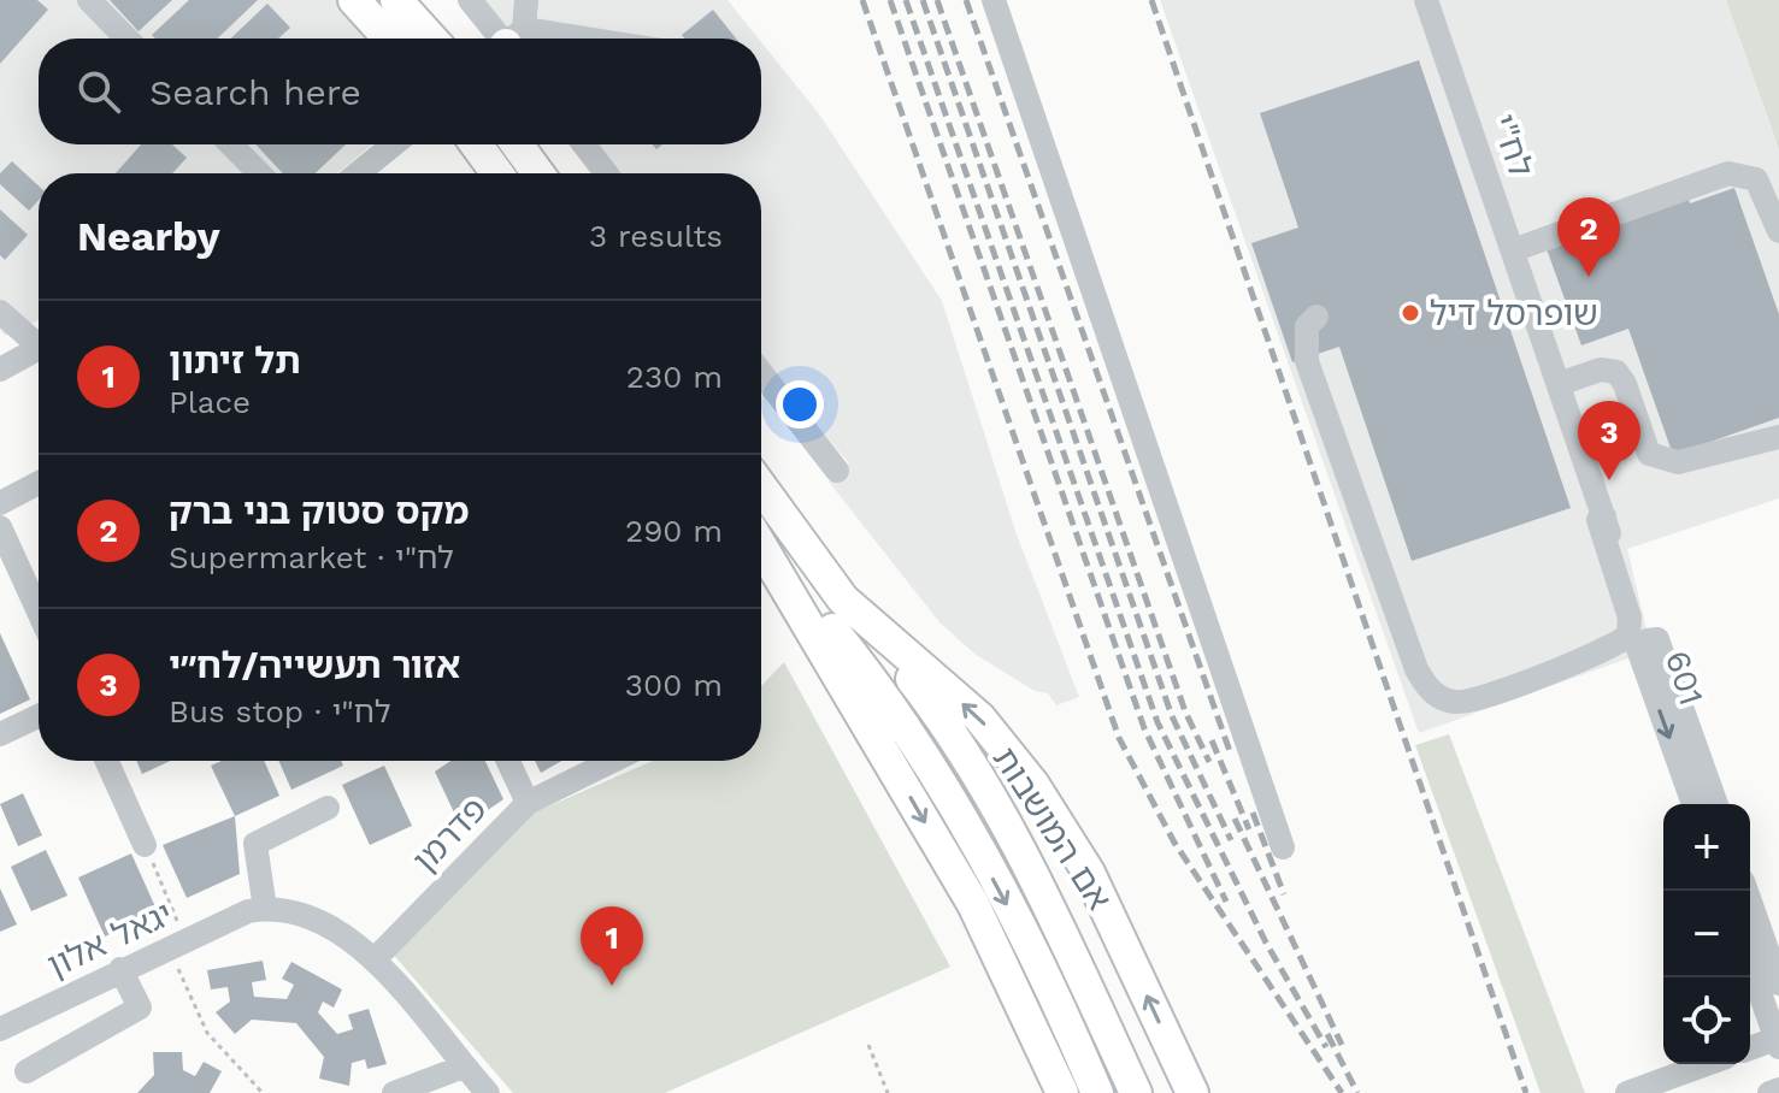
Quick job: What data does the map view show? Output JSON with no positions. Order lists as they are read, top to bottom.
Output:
{
  "streets": {
    "main road": ["אם המושבות"],
    "street": [
      "לח\"י",
      "601",
      "פדרמן",
      "יגאל אלון"
    ]
  },
  "crossings": [
    ["לח\"י", "601"]
  ],
  "places": ["שופרסל דיל"],
  "page": {
    "search": "Search here",
    "heading": ["Nearby", "3 results"],
    "pins": ["2", "3", "1"],
    "list": [
      {
        "mark": "1",
        "name": "תל זיתון",
        "note": "Place",
        "value": "230 m"
      },
      {
        "mark": "2",
        "name": "מקס סטוק בני ברק",
        "note": "Supermarket · לח\"י",
        "value": "290 m"
      },
      {
        "mark": "3",
        "name": "אזור תעשייה/לח״י",
        "note": "Bus stop · לח\"י",
        "value": "300 m"
      }
    ],
    "map_buttons": ["+", "−"]
  }
}
